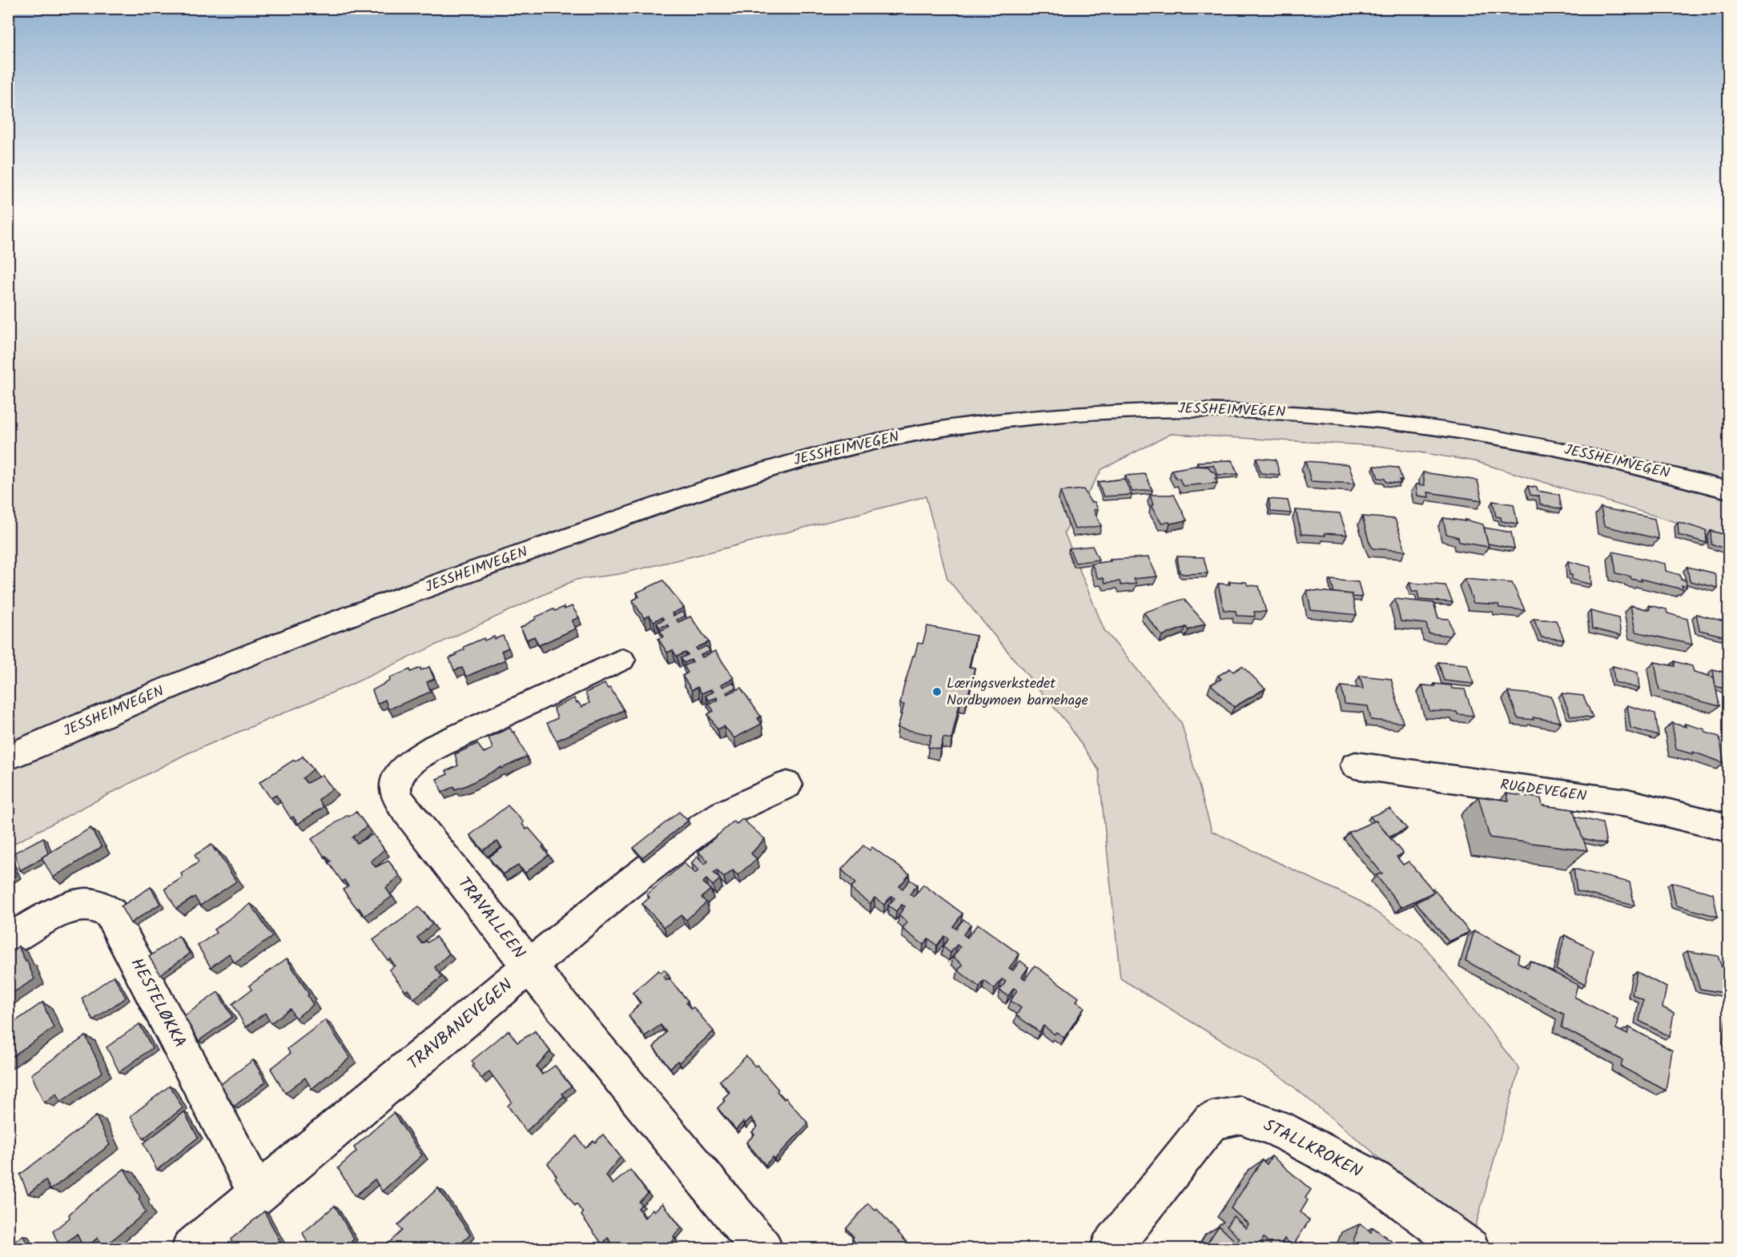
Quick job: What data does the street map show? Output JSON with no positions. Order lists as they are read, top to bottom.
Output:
{
  "streets": {
    "street": [
      "JESSHEIMVEGEN",
      "RUGDEVEGEN",
      "TRAVALLEEN",
      "HESTELØKKA",
      "TRAVBANEVEGEN",
      "STALLKROKEN"
    ]
  },
  "crossings": [
    ["TRAVALLEEN", "TRAVBANEVEGEN"],
    ["HESTELØKKA", "TRAVBANEVEGEN"]
  ],
  "places": ["Læringsverkstedet Nordbymoen barnehage"]
}
